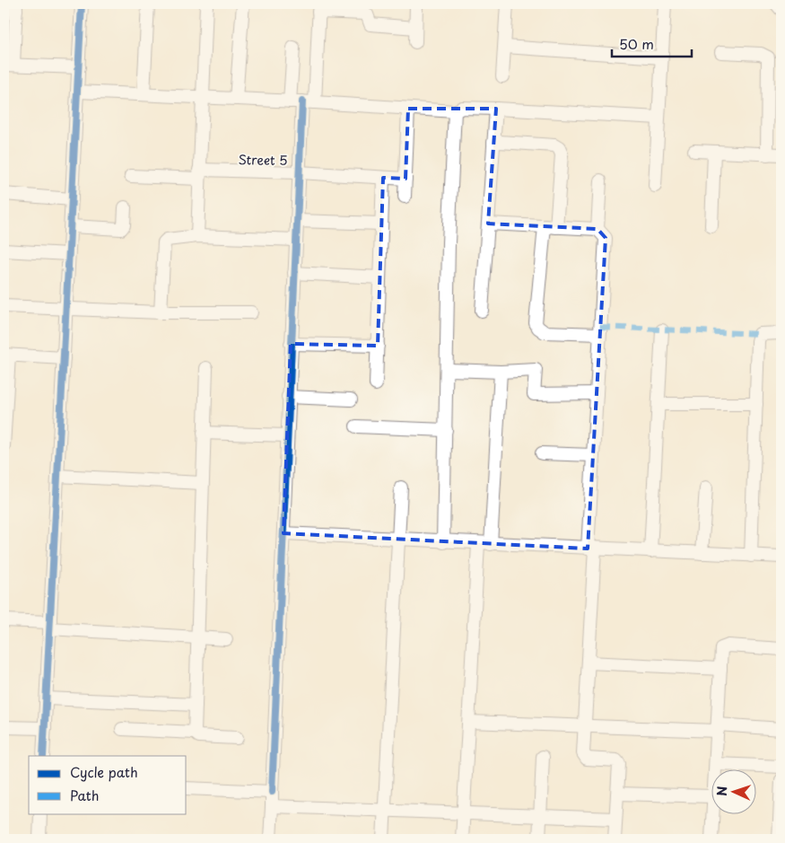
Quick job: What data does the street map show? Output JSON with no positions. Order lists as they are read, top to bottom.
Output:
{
  "streets": {
    "street": ["Street 5"]
  },
  "legend": ["Cycle path", "Path"],
  "scale_bar": "50 m",
  "north": "left"
}
